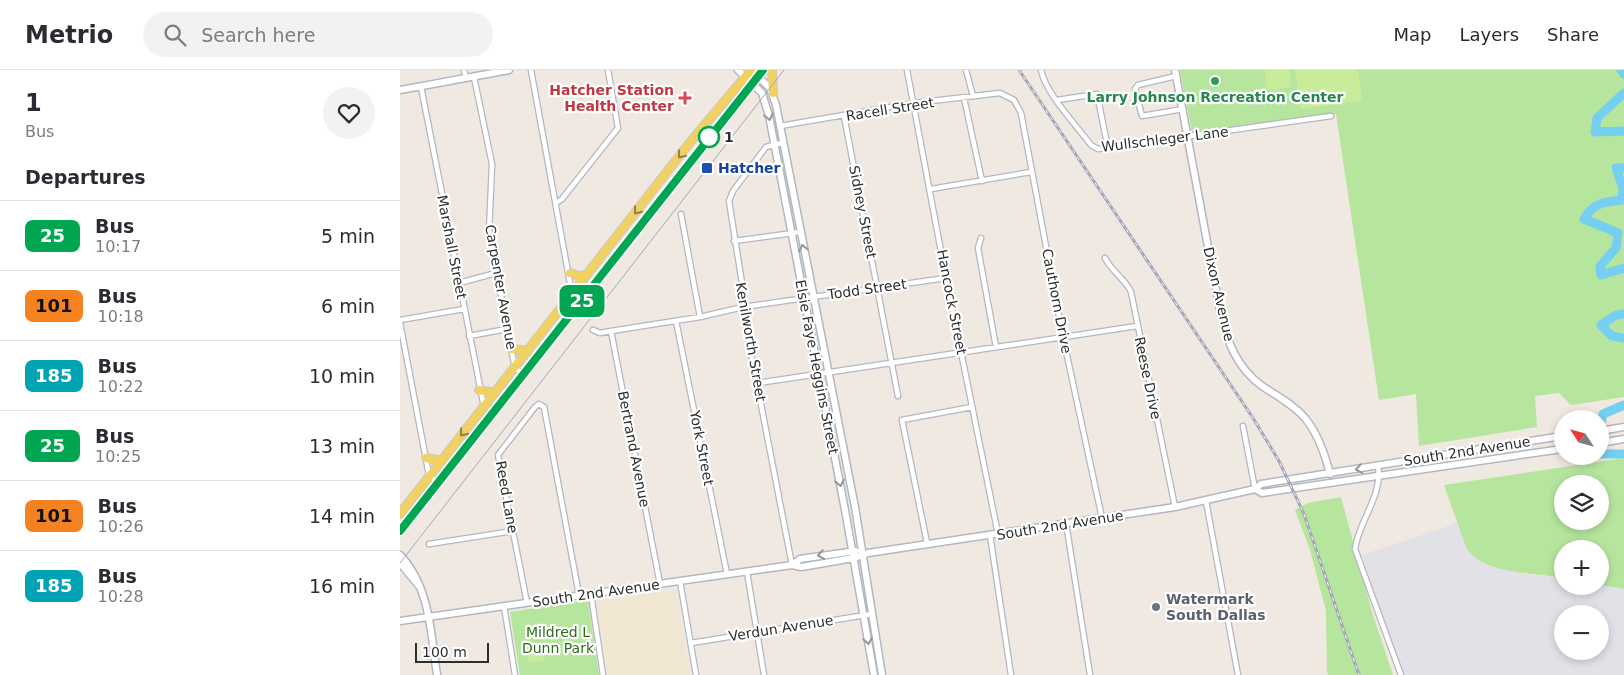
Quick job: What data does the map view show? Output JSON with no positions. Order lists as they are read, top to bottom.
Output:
{
  "streets": {
    "main road": ["Dixon Avenue", "Elsie Faye Heggins Street", "South 2nd Avenue"],
    "street": [
      "Racell Street",
      "Wullschleger Lane",
      "Sidney Street",
      "Marshall Street",
      "Carpenter Avenue",
      "Todd Street",
      "Cauthorn Drive",
      "Hancock Street",
      "Kenilworth Street",
      "Reese Drive",
      "York Street",
      "Bertrand Avenue",
      "Reed Lane",
      "Verdun Avenue"
    ]
  },
  "crossings": [
    ["Racell Street", "Sidney Street"],
    ["Racell Street", "Cauthorn Drive"],
    ["Racell Street", "Hancock Street"],
    ["Racell Street", "Elsie Faye Heggins Street"],
    ["Wullschleger Lane", "Dixon Avenue"],
    ["Sidney Street", "Todd Street"],
    ["Todd Street", "Hancock Street"],
    ["Todd Street", "Kenilworth Street"],
    ["Todd Street", "Elsie Faye Heggins Street"],
    ["Todd Street", "York Street"],
    ["Todd Street", "Bertrand Avenue"],
    ["Dixon Avenue", "South 2nd Avenue"],
    ["Cauthorn Drive", "South 2nd Avenue"],
    ["Hancock Street", "South 2nd Avenue"],
    ["Kenilworth Street", "Elsie Faye Heggins Street"],
    ["Kenilworth Street", "South 2nd Avenue"],
    ["Elsie Faye Heggins Street", "South 2nd Avenue"],
    ["Elsie Faye Heggins Street", "Verdun Avenue"],
    ["Reese Drive", "South 2nd Avenue"],
    ["York Street", "South 2nd Avenue"],
    ["Bertrand Avenue", "South 2nd Avenue"],
    ["South 2nd Avenue", "Reed Lane"]
  ],
  "parks": ["Mildred L Dunn Park"],
  "places": {
    "other": ["Larry Johnson Recreation Center", "1", "Watermark South Dallas"],
    "health": ["Hatcher Station Health Center"],
    "transit": ["Hatcher"]
  },
  "lines": ["bus line 25"],
  "scale_bar": "100 m",
  "north": "top left",
  "page": {
    "header": "Metrio",
    "search": "Search here",
    "nav": ["Map", "Layers", "Share"],
    "heading": [
      ["1", "Bus"],
      "Departures"
    ],
    "on_map": "25",
    "list": [
      {
        "mark": "25",
        "name": "Bus",
        "note": "10:17",
        "value": "5 min"
      },
      {
        "mark": "101",
        "name": "Bus",
        "note": "10:18",
        "value": "6 min"
      },
      {
        "mark": "185",
        "name": "Bus",
        "note": "10:22",
        "value": "10 min"
      },
      {
        "mark": "25",
        "name": "Bus",
        "note": "10:25",
        "value": "13 min"
      },
      {
        "mark": "101",
        "name": "Bus",
        "note": "10:26",
        "value": "14 min"
      },
      {
        "mark": "185",
        "name": "Bus",
        "note": "10:28",
        "value": "16 min"
      }
    ],
    "map_buttons": ["+", "−"],
    "scale": "100 m"
  }
}
